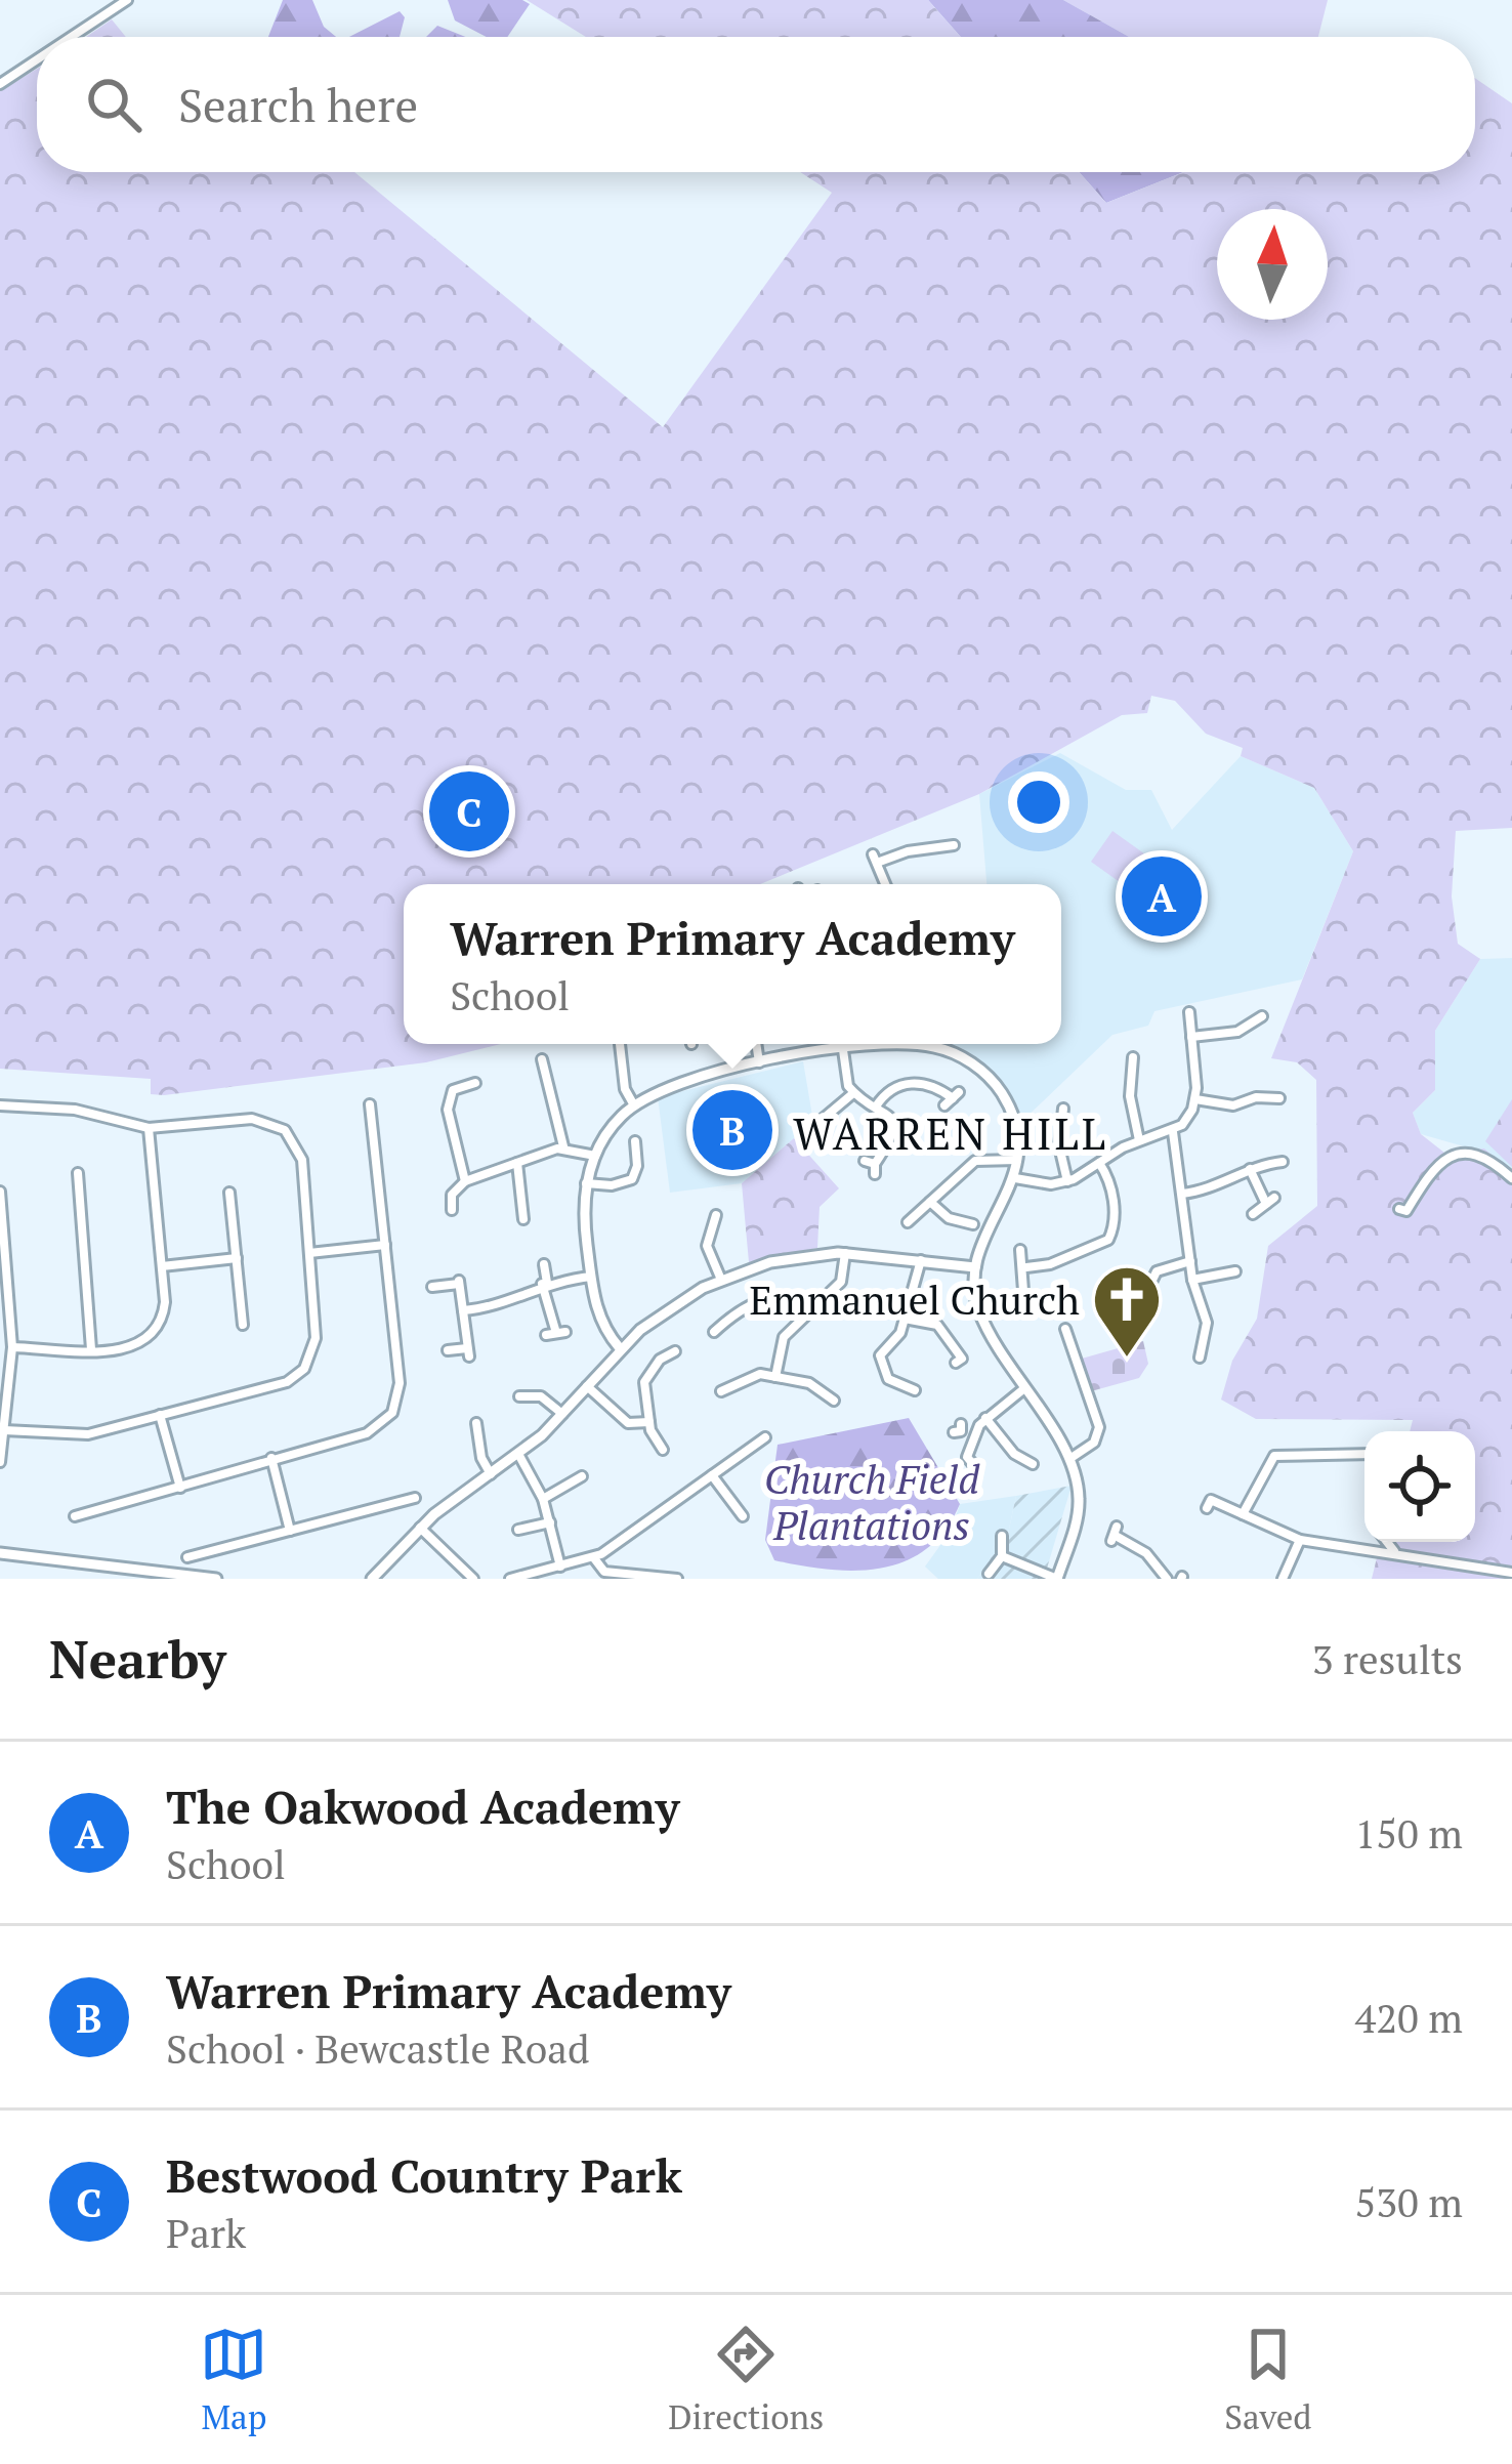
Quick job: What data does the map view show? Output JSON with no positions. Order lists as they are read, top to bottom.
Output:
{
  "districts": ["WARREN HILL"],
  "parks": ["Church Field Plantations"],
  "places": {
    "church": ["Emmanuel Church"]
  },
  "north": "top",
  "page": {
    "search": "Search here",
    "pins": ["C", "A", "B"],
    "popup": ["Warren Primary Academy", "School"],
    "heading": ["Nearby", "3 results"],
    "list": [
      {
        "mark": "A",
        "name": "The Oakwood Academy",
        "note": "School",
        "value": "150 m"
      },
      {
        "mark": "B",
        "name": "Warren Primary Academy",
        "note": "School · Bewcastle Road",
        "value": "420 m"
      },
      {
        "mark": "C",
        "name": "Bestwood Country Park",
        "note": "Park",
        "value": "530 m"
      }
    ],
    "nav": ["Map", "Directions", "Saved"]
  }
}
